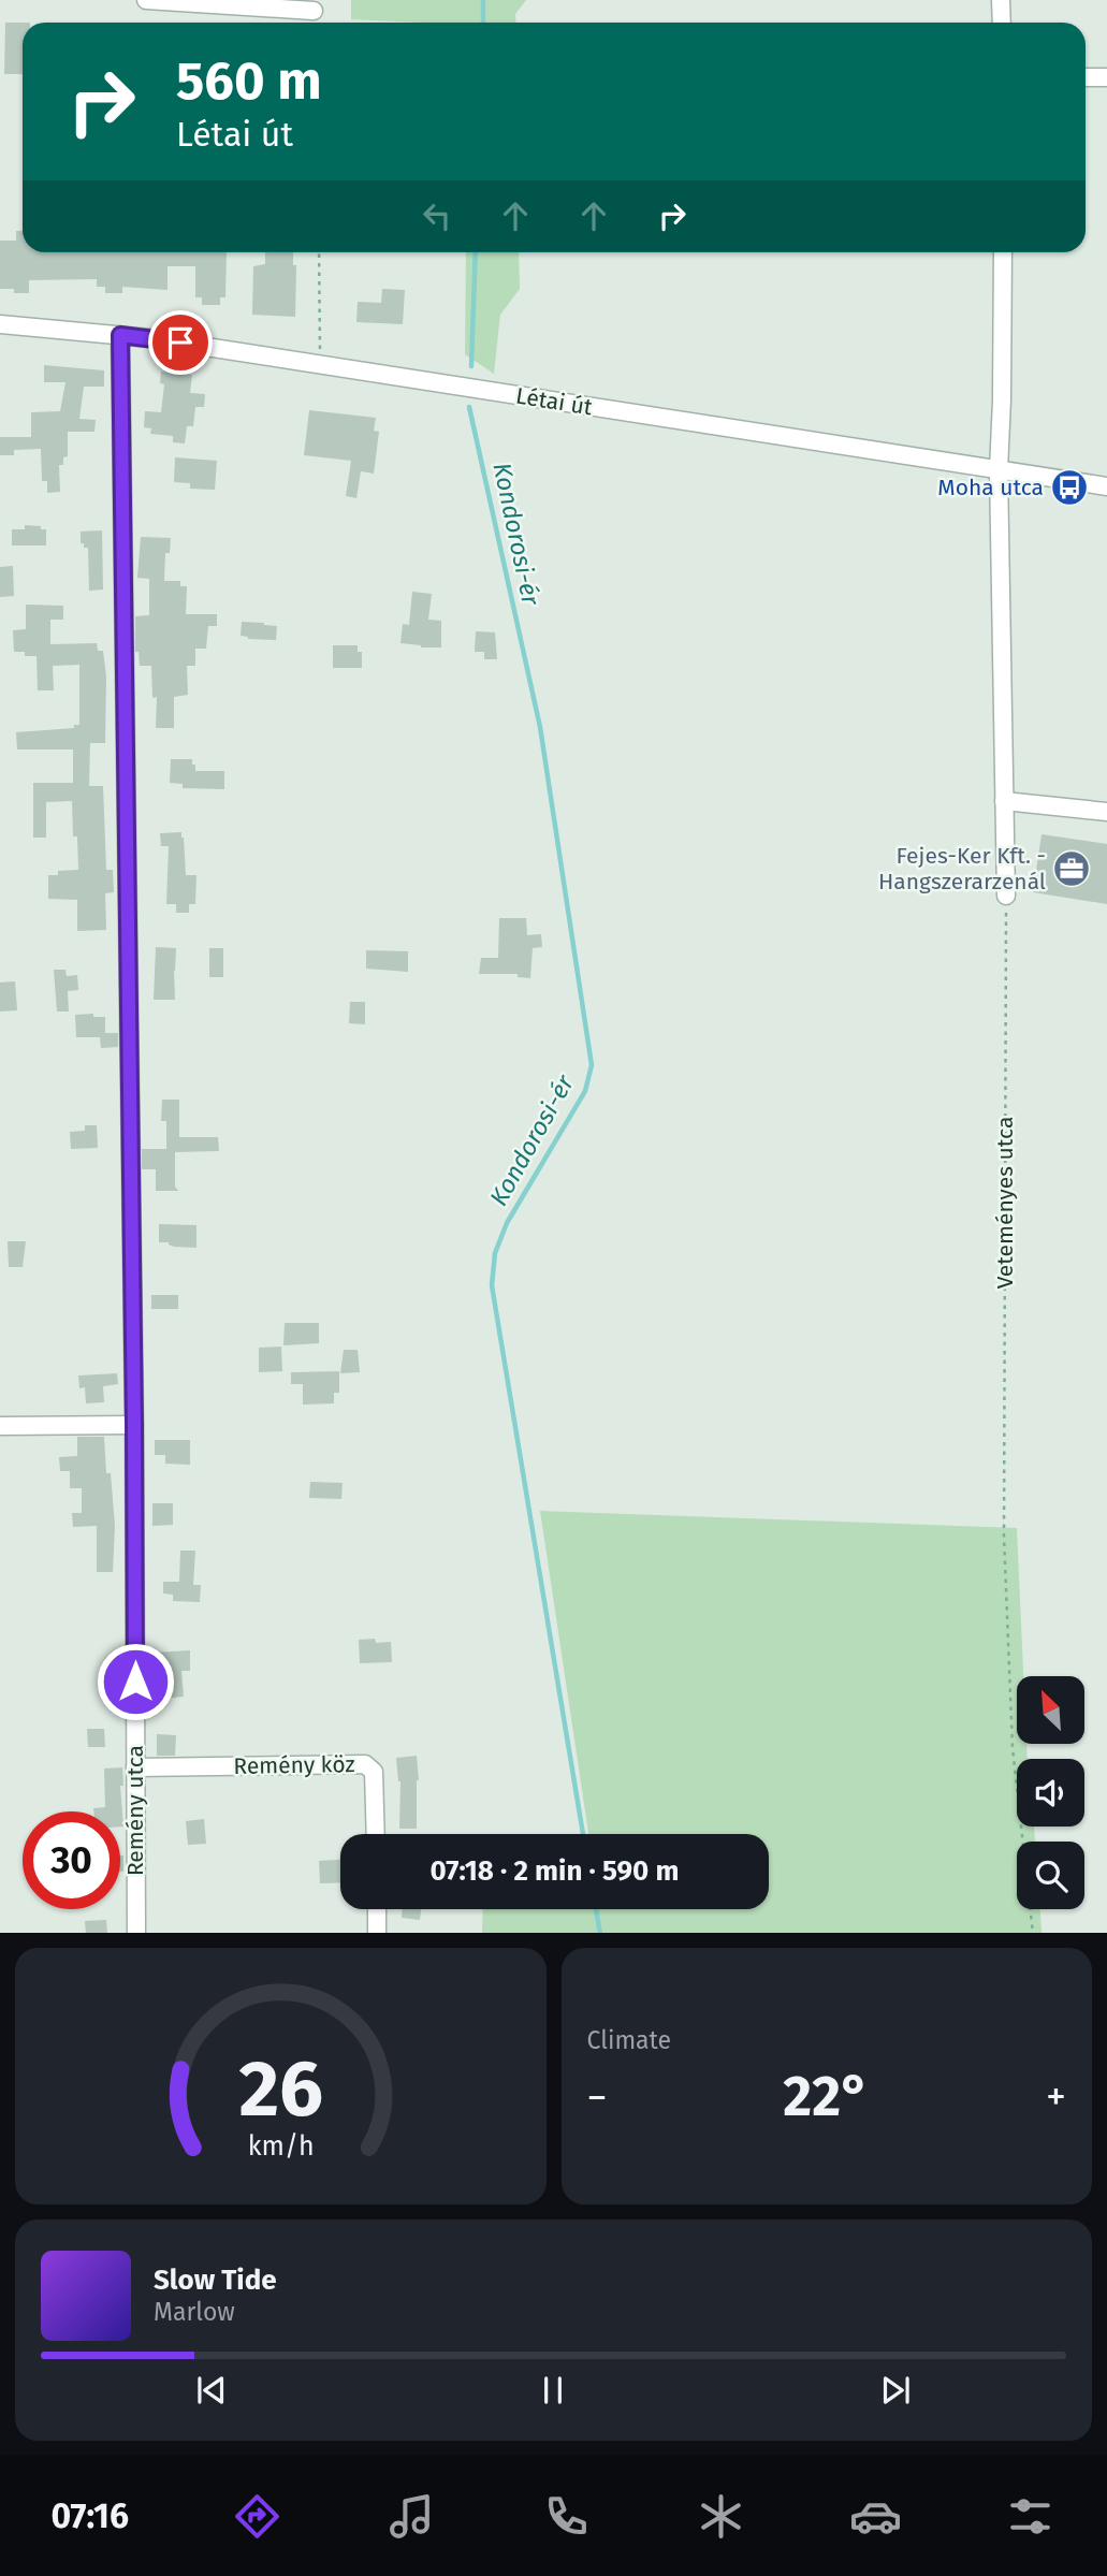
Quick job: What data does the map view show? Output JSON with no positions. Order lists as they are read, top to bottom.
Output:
{
  "streets": {
    "street": ["Létai út", "Remény köz", "Remény utca"],
    "path": ["Veteményes utca"]
  },
  "crossings": [
    ["Létai út", "Remény utca"],
    ["Remény köz", "Remény utca"]
  ],
  "water": ["Kondorosi-ér"],
  "places": {
    "bus stop": ["Moha utca"],
    "office": ["Fejes-Ker Kft. - Hangszerarzenál"]
  },
  "north": "top left",
  "page": {
    "turn": ["560 m", "Létai út"],
    "limit": "30",
    "trip": "07:18 · 2 min · 590 m",
    "tile": "Climate",
    "heat": ["−", "22°", "+"],
    "song": ["Slow Tide", "Marlow"],
    "tabs": "07:16",
    "gauge": ["26", "km/h"]
  }
}
